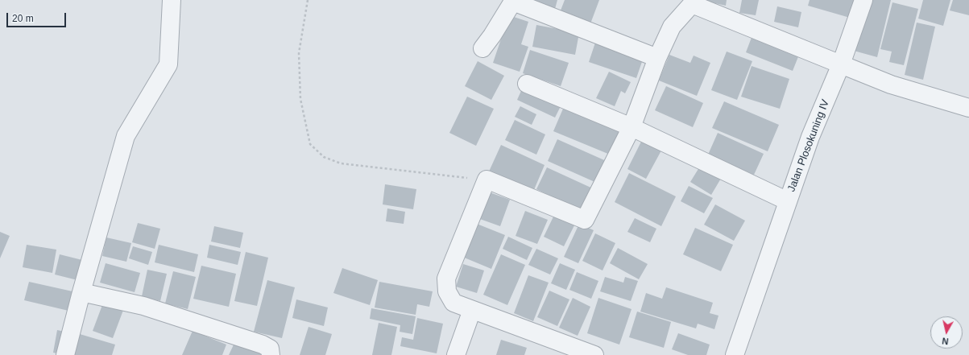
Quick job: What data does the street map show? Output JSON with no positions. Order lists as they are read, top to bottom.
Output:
{
  "streets": {
    "street": ["Jalan Plosokuning IV"]
  },
  "scale_bar": "20 m",
  "north": "bottom"
}
